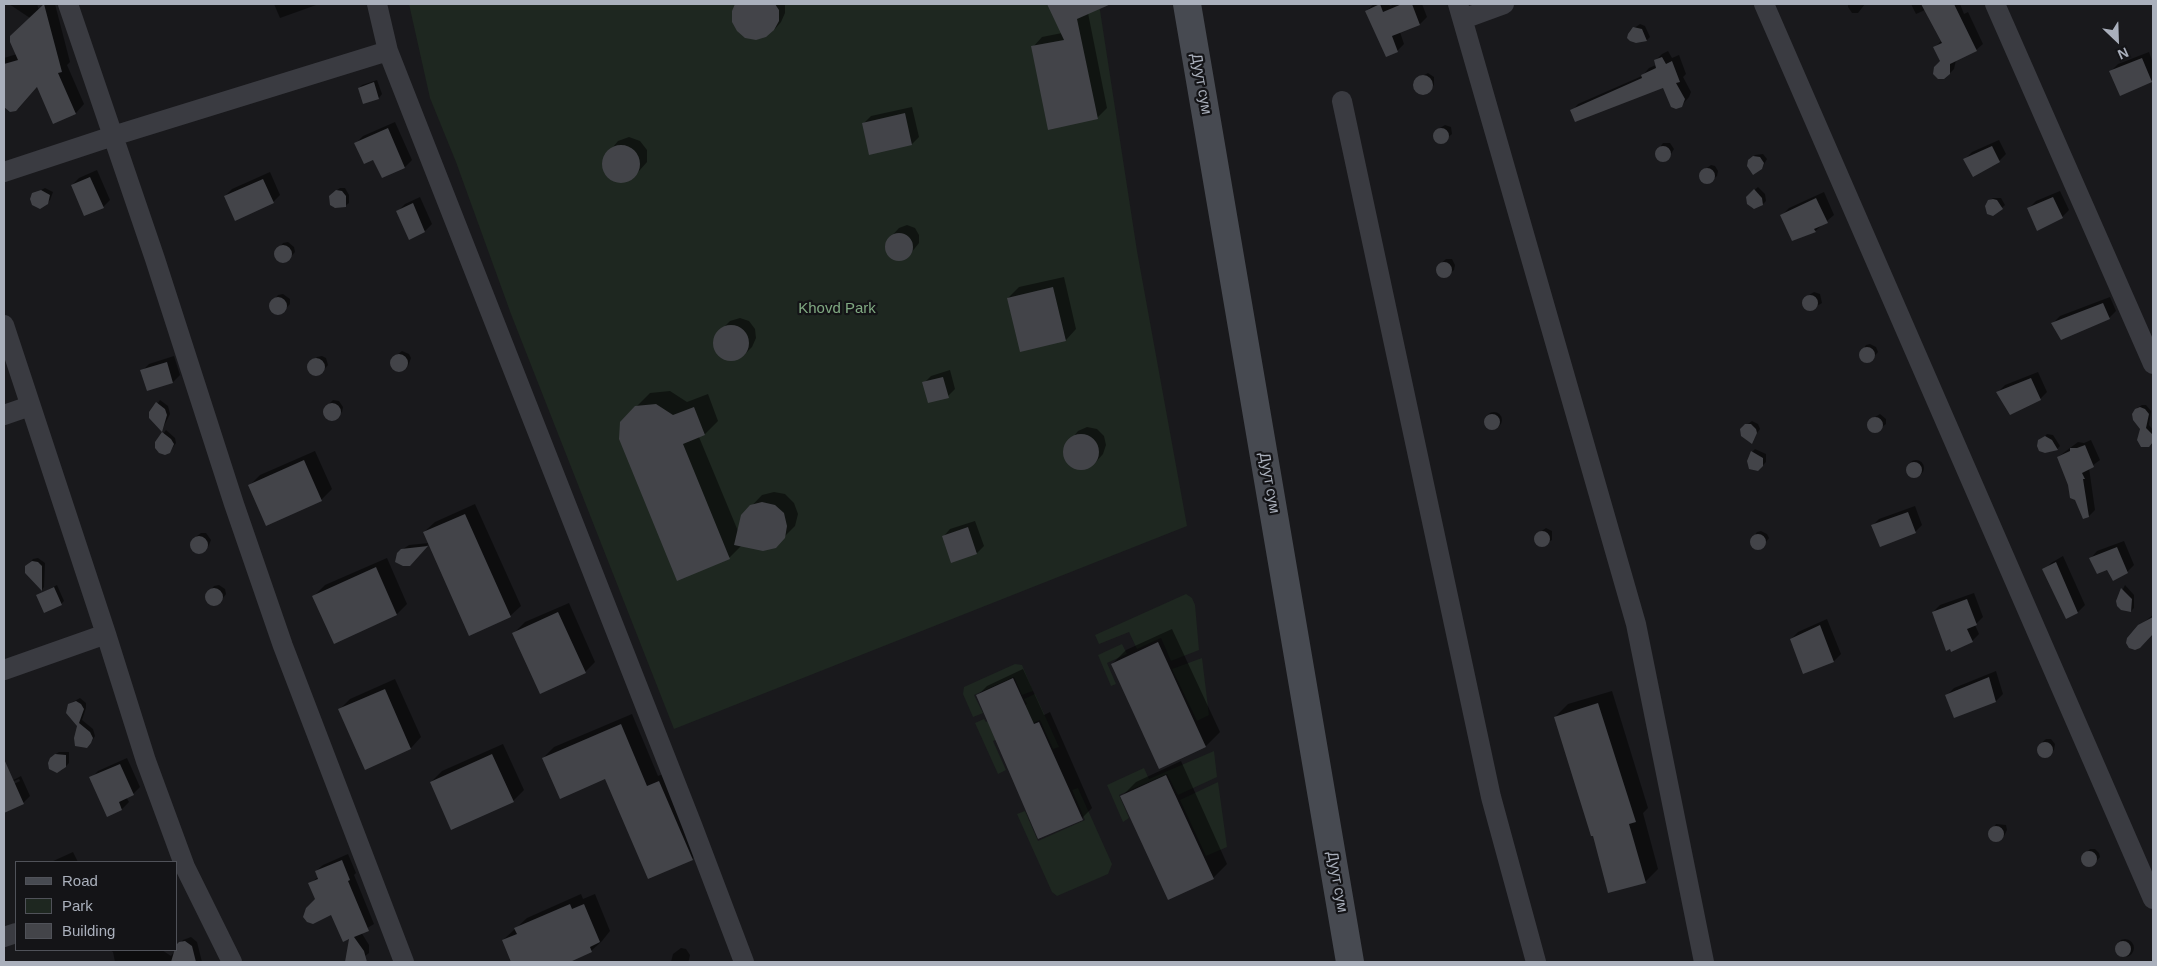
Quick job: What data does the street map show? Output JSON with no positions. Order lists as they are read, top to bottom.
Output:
{
  "streets": {
    "main road": ["Дуут сум"]
  },
  "parks": ["Khovd Park"],
  "legend": ["Road", "Park", "Building"],
  "north": "bottom right"
}
